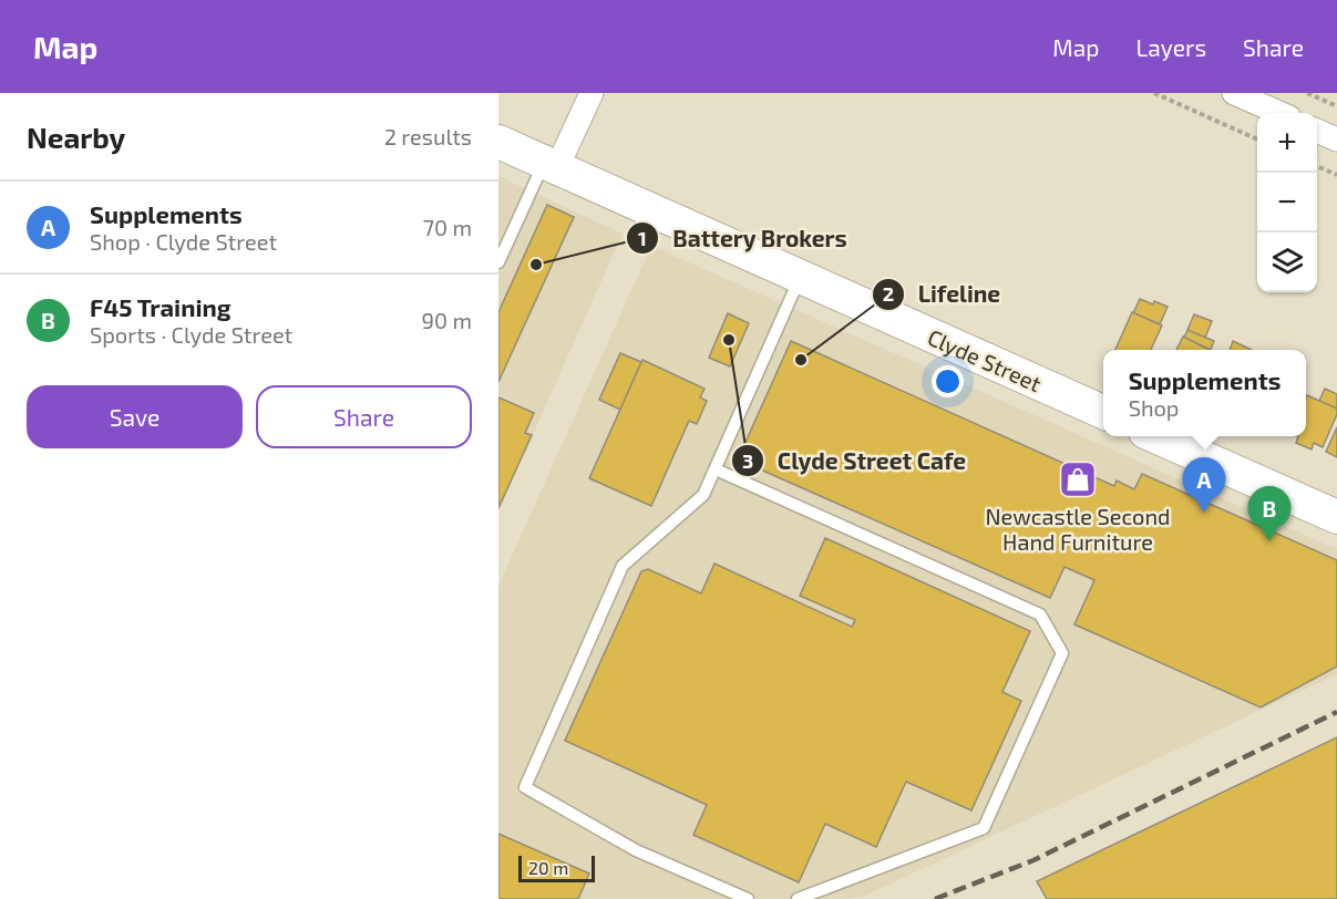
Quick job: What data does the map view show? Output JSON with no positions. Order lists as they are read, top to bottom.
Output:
{
  "streets": {
    "street": ["Clyde Street"]
  },
  "places": {
    "other": ["Battery Brokers", "Clyde Street Cafe", "Lifeline"],
    "shop": ["Newcastle Second Hand Furniture"]
  },
  "scale_bar": "20 m",
  "page": {
    "header": "Map",
    "nav": ["Map", "Layers", "Share"],
    "heading": ["Nearby", "2 results"],
    "map_buttons": ["+", "−"],
    "list": [
      {
        "mark": "A",
        "name": "Supplements",
        "note": "Shop · Clyde Street",
        "value": "70 m"
      },
      {
        "mark": "B",
        "name": "F45 Training",
        "note": "Sports · Clyde Street",
        "value": "90 m"
      }
    ],
    "popup": ["Supplements", "Shop"],
    "buttons": ["Save", "Share"],
    "pins": ["A", "B"],
    "scale": "20 m"
  }
}
